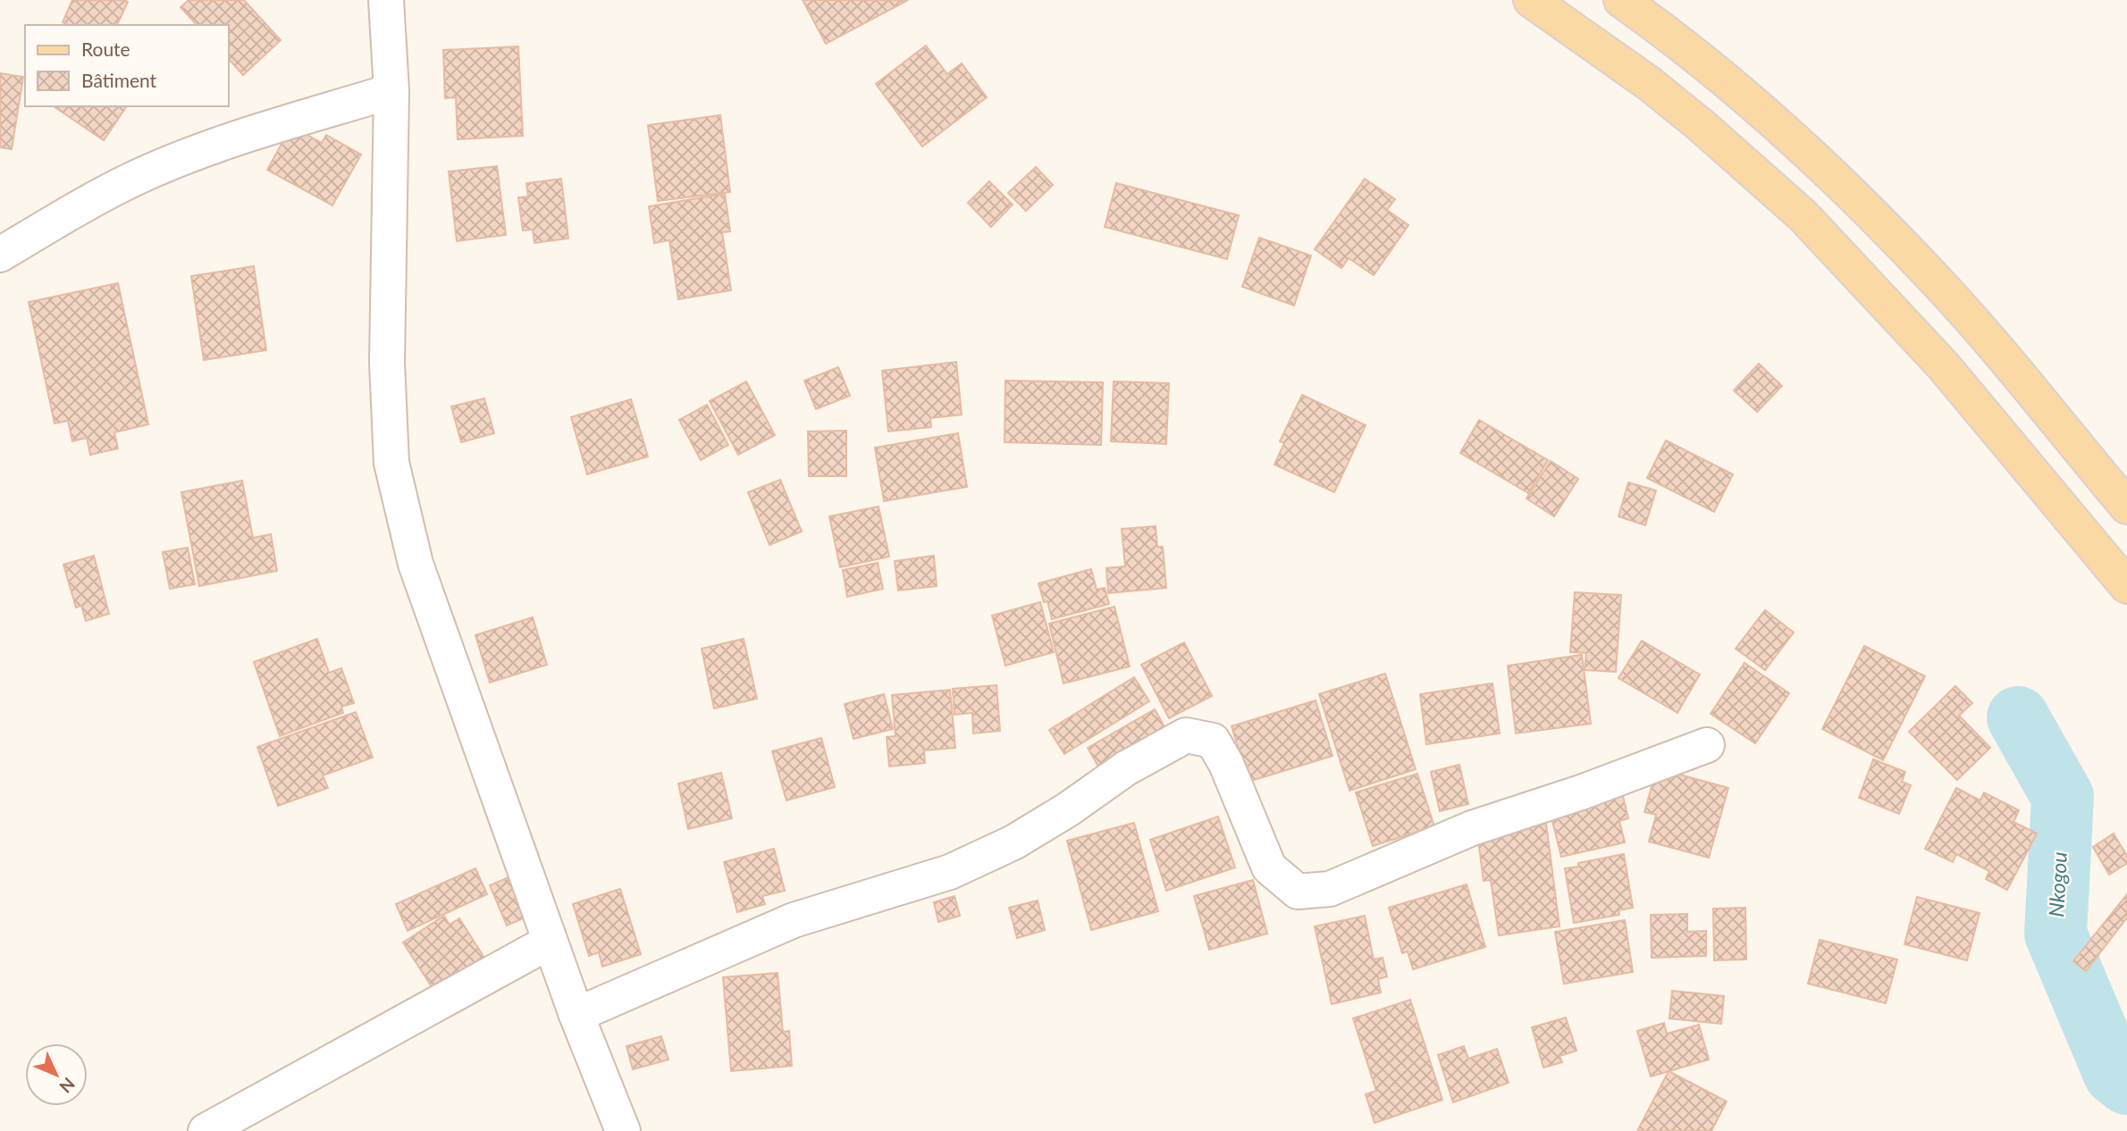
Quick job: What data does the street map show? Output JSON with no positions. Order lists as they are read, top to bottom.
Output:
{
  "water": ["Nkogou"],
  "legend": ["Route", "Bâtiment"],
  "north": "bottom right"
}
